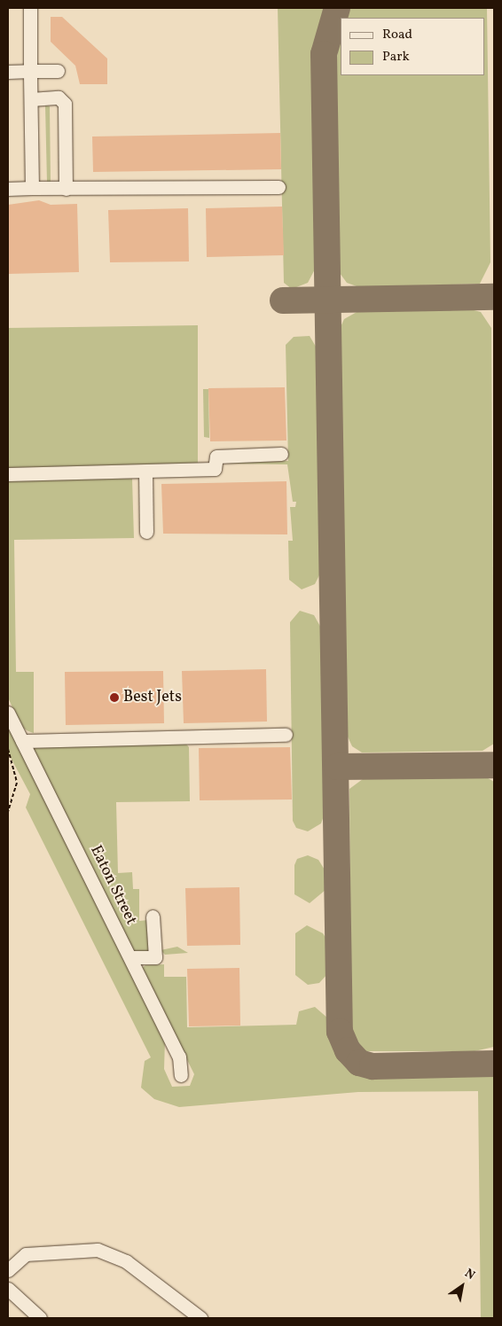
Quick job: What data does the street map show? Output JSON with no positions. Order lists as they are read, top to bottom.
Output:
{
  "streets": {
    "lane": ["Eaton Street"]
  },
  "places": ["Best Jets"],
  "legend": ["Road", "Park"],
  "north": "top right"
}
